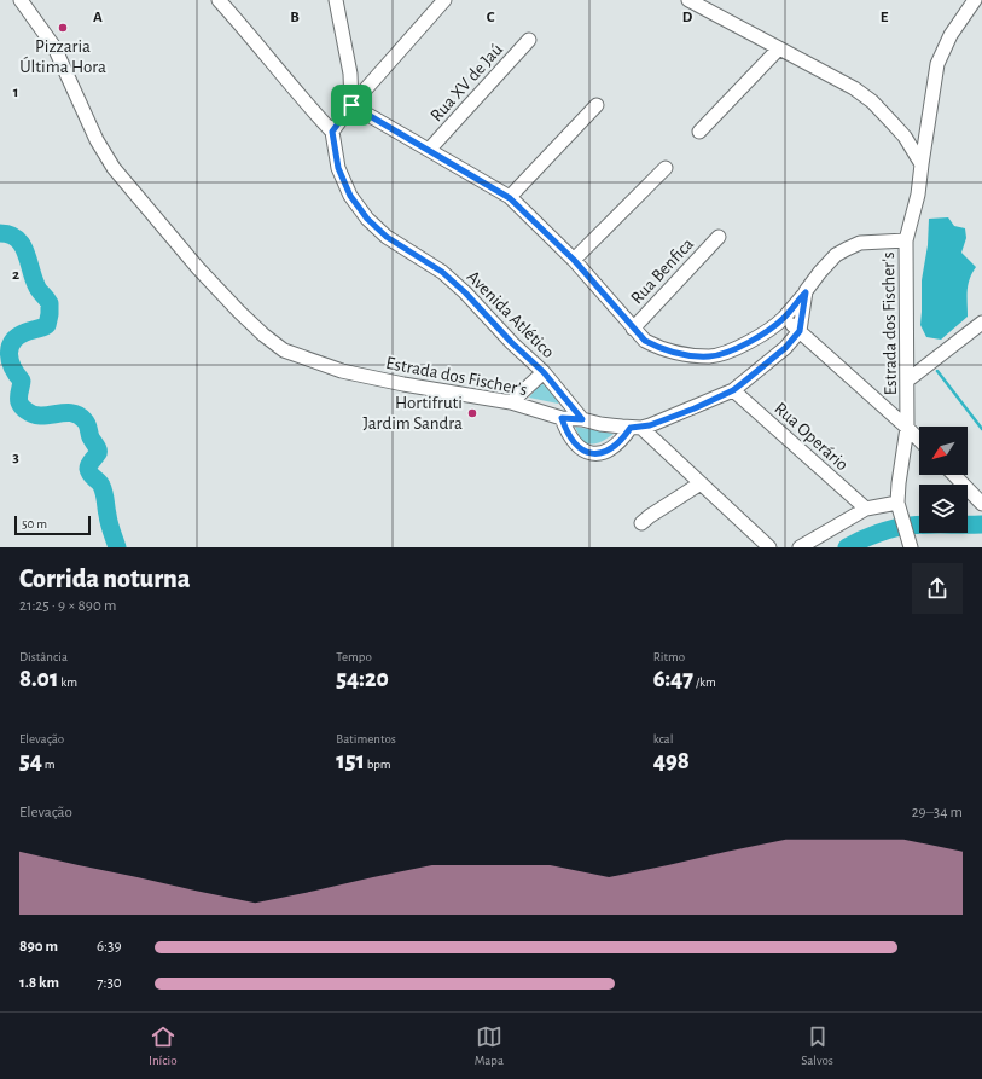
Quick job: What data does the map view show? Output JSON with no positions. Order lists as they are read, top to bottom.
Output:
{
  "streets": {
    "street": [
      "Rua XV de Jaú",
      "Rua Benfica",
      "Avenida Atlético",
      "Estrada dos Fischer's",
      "Rua Operário"
    ]
  },
  "crossings": [
    ["Avenida Atlético", "Estrada dos Fischer's"],
    ["Estrada dos Fischer's", "Rua Operário"]
  ],
  "places": ["Pizzaria Última Hora", "Hortifruti Jardim Sandra"],
  "scale_bar": "50 m",
  "north": "bottom left",
  "page": {
    "scale": "50 m",
    "heading": ["Corrida noturna", "21:25 · 9 × 890 m"],
    "stats": [
      ["Distância", "8.01 km"],
      ["Tempo", "54:20"],
      ["Ritmo", "6:47 /km"],
      ["Elevação", "54 m"],
      ["Batimentos", "151 bpm"],
      ["kcal", "498"]
    ],
    "chart": ["Elevação", "29–34 m"],
    "list": [
      {
        "name": "890 m",
        "note": "6:39"
      },
      {
        "name": "1.8 km",
        "note": "7:30"
      }
    ],
    "tabs": ["Início", "Mapa", "Salvos"]
  },
  "grid": {
    "columns": [
      "A",
      "B",
      "C",
      "D",
      "E"
    ],
    "rows": ["1", "2", "3"]
  }
}
